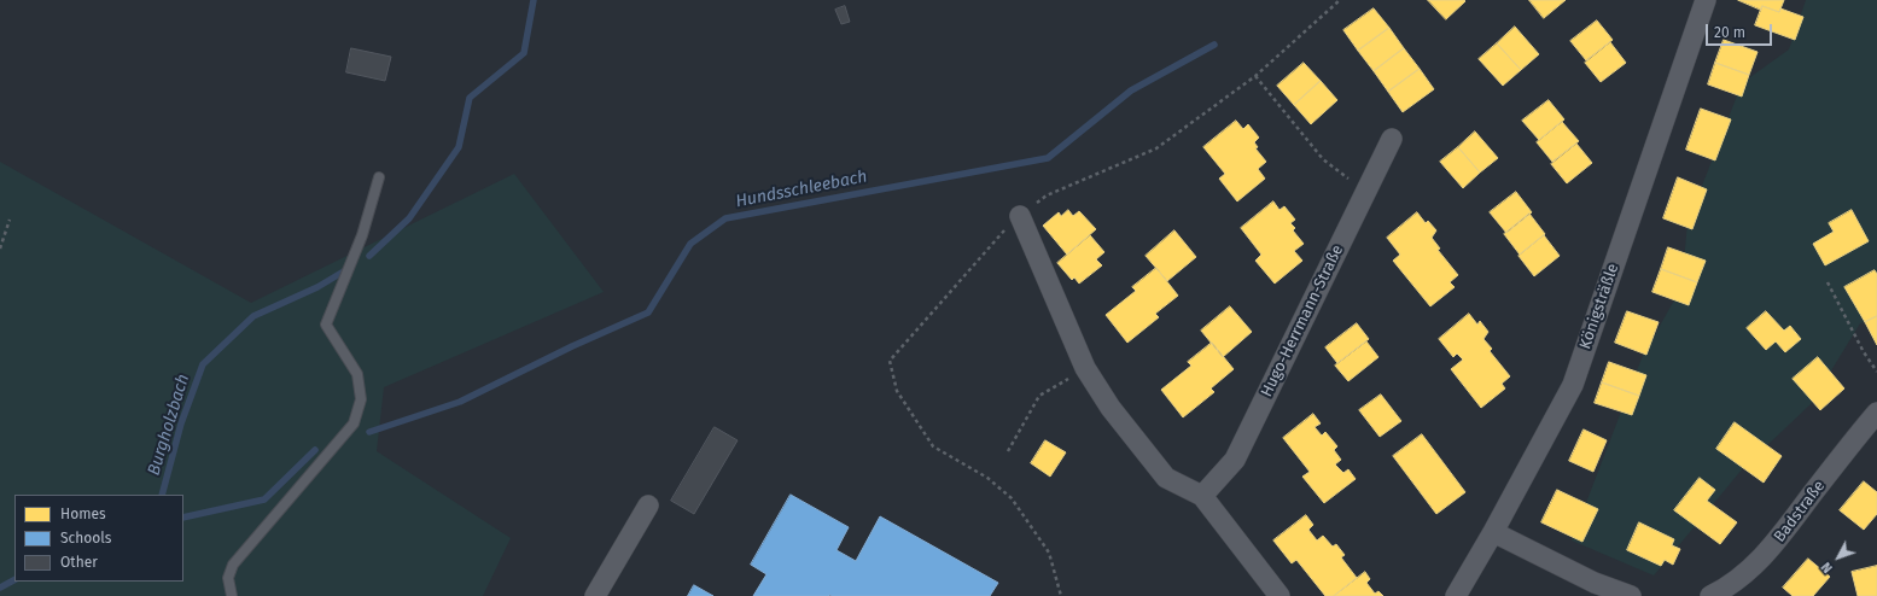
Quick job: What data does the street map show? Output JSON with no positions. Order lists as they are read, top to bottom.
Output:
{
  "streets": {
    "street": ["Königsträßle", "Hugo-Herrmann-Straße", "Badstraße"]
  },
  "water": ["Hundsschleebach", "Burgholzbach"],
  "legend": ["Homes", "Schools", "Other"],
  "scale_bar": "20 m",
  "north": "bottom left"
}
